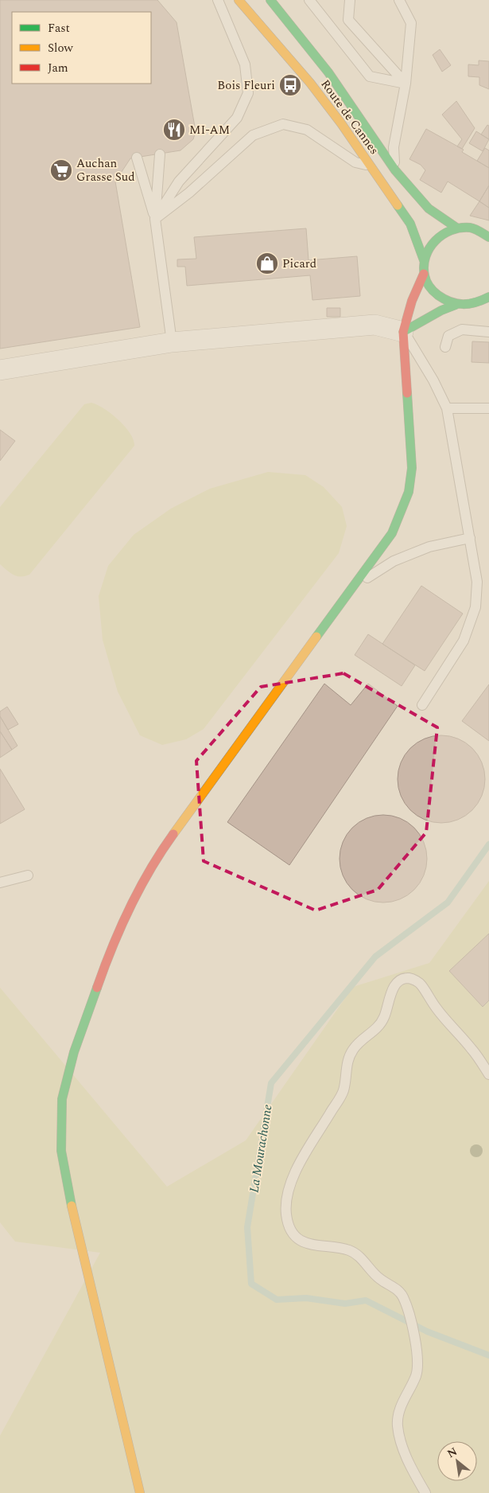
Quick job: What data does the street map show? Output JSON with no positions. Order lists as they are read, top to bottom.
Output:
{
  "streets": {
    "main road": ["Route de Cannes"]
  },
  "water": ["La Mourachonne"],
  "places": {
    "bus stop": ["Bois Fleuri"],
    "restaurant": ["MI-AM"],
    "supermarket": ["Auchan Grasse Sud"],
    "shop": ["Picard"]
  },
  "legend": ["Fast", "Slow", "Jam"],
  "north": "top left"
}
